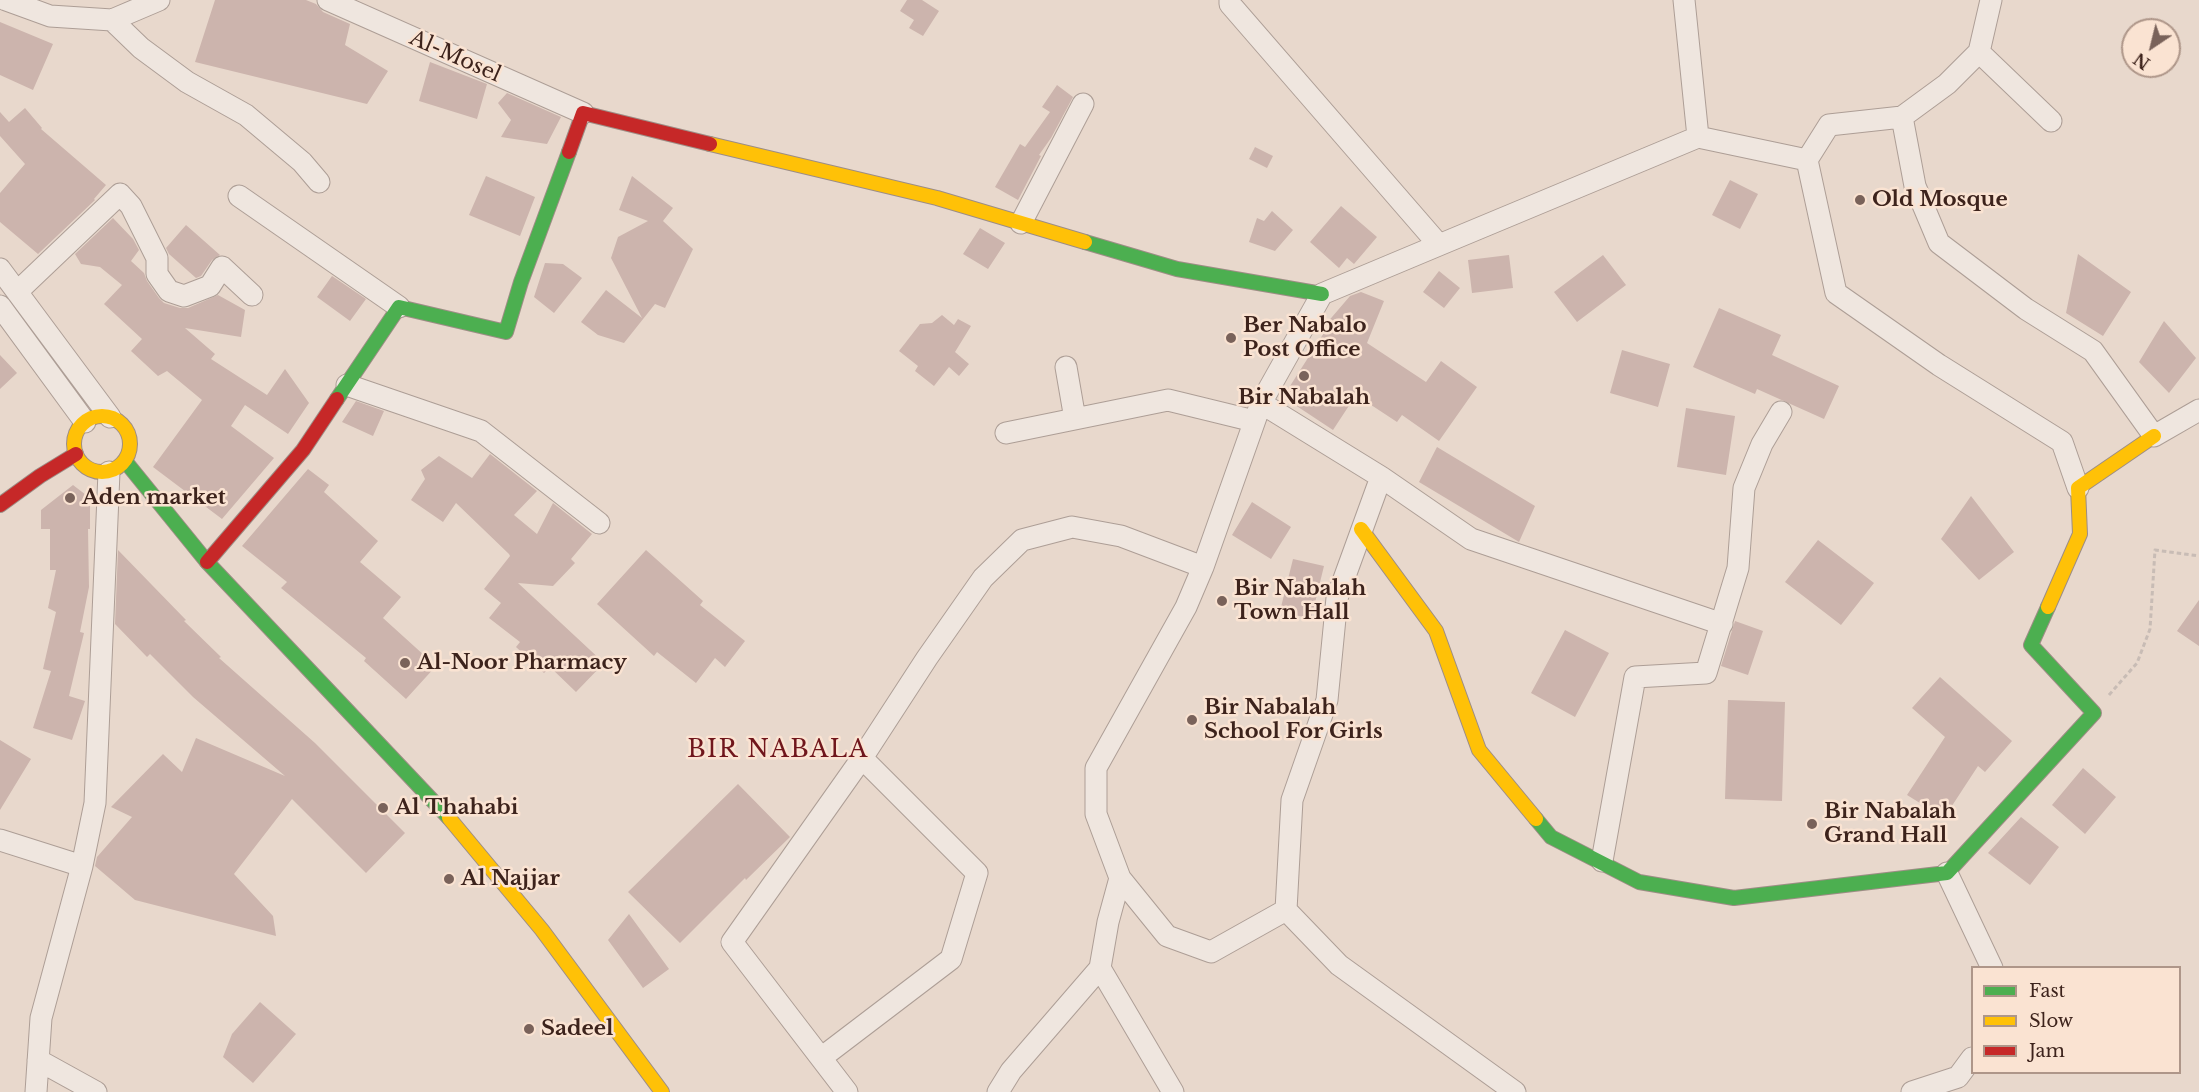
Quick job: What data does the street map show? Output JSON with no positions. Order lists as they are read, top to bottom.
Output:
{
  "streets": {
    "street": ["Al-Mosel"]
  },
  "districts": ["BIR NABALA"],
  "places": [
    "Old Mosque",
    "Ber Nabalo Post Office",
    "Bir Nabalah",
    "Aden market",
    "Bir Nabalah Town Hall",
    "Al-Noor Pharmacy",
    "Bir Nabalah School For Girls",
    "Al Thahabi",
    "Bir Nabalah Grand Hall",
    "Al Najjar",
    "Sadeel"
  ],
  "legend": ["Fast", "Slow", "Jam"],
  "north": "bottom left"
}
